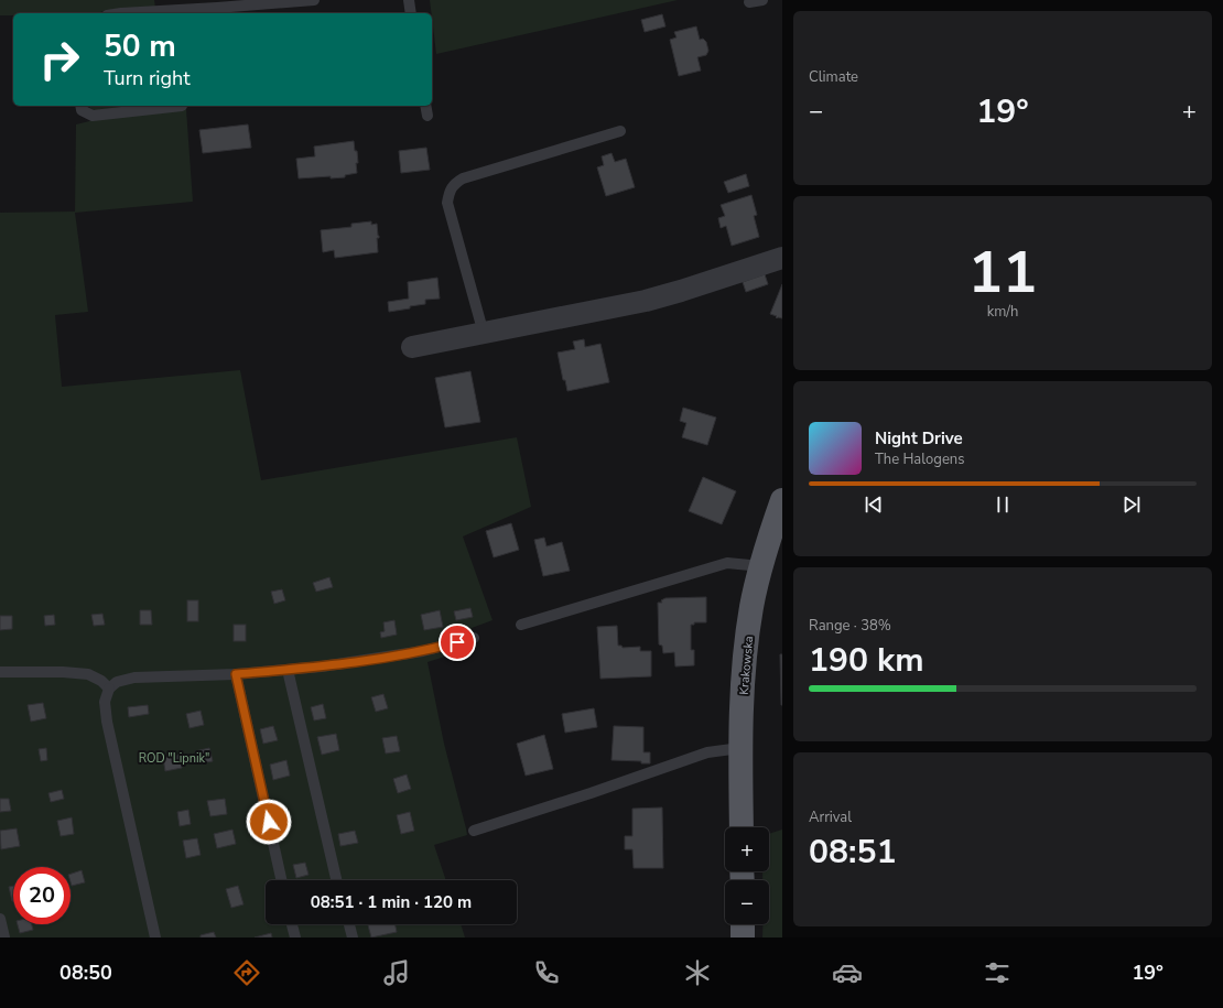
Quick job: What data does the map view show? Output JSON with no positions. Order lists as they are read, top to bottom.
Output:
{
  "streets": {
    "main road": ["Krakowska"]
  },
  "parks": ["ROD \"Lipnik\""],
  "page": {
    "tile": [
      "Climate",
      ["11", "km/h"],
      ["Range · 38%", "190 km"],
      ["Arrival", "08:51"]
    ],
    "turn": ["50 m", "Turn right"],
    "heat": ["−", "19°", "+"],
    "song": ["Night Drive", "The Halogens"],
    "map_buttons": ["+", "−"],
    "limit": "20",
    "trip": "08:51 · 1 min · 120 m",
    "tabs": ["08:50", "19°"]
  }
}
